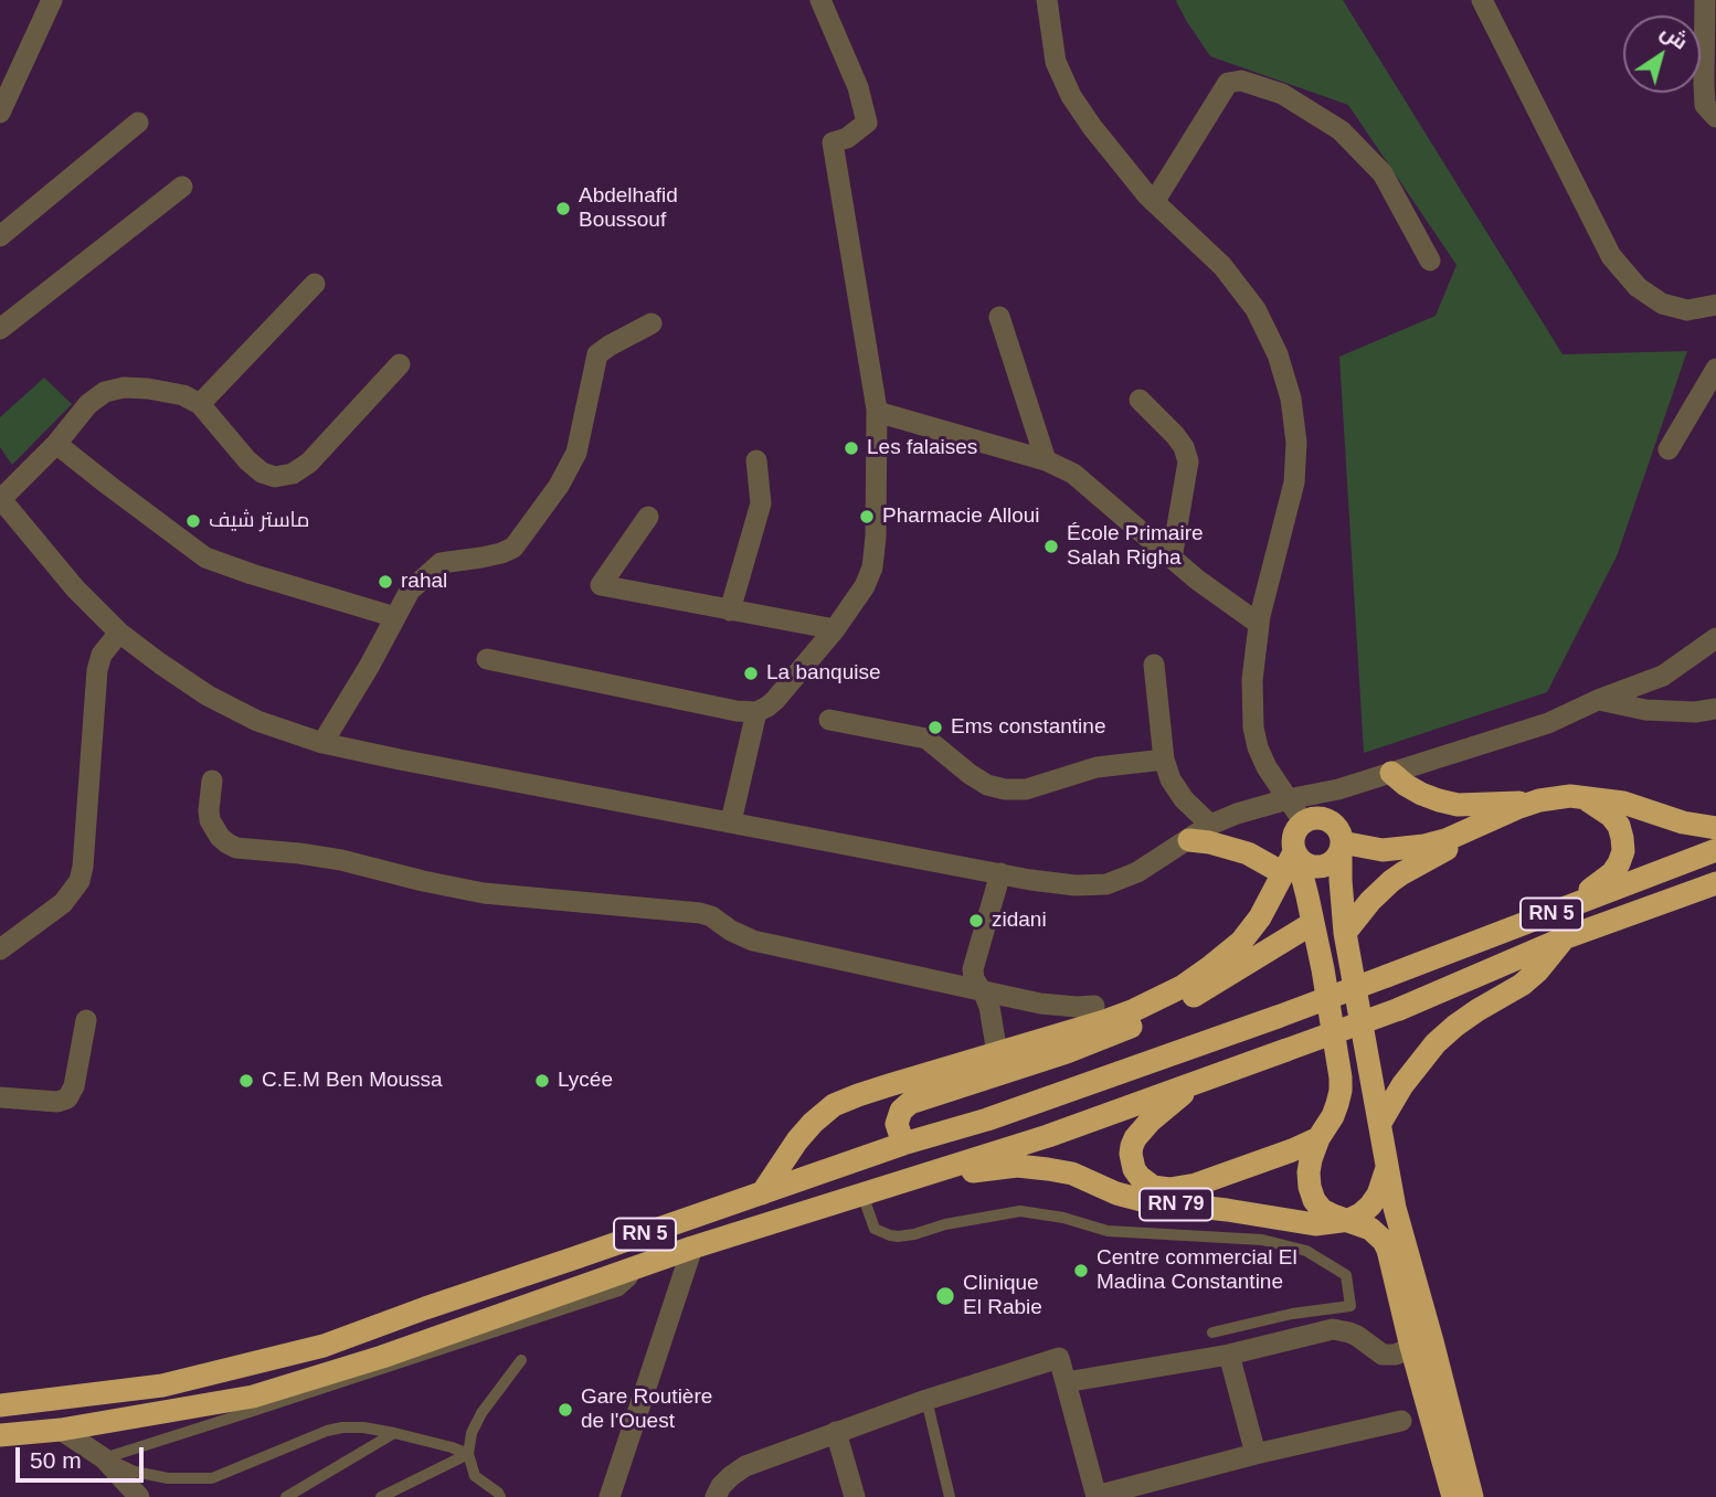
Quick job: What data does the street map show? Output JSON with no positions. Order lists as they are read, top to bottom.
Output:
{
  "streets": {
    "highway": ["RN 5", "RN 79"]
  },
  "crossings": [
    ["RN 5", "RN 79"]
  ],
  "places": [
    "Abdelhafid Boussouf",
    "Les falaises",
    "Pharmacie Alloui",
    "ماستر شيف",
    "École Primaire Salah Righa",
    "rahal",
    "La banquise",
    "Ems constantine",
    "zidani",
    "C.E.M Ben Moussa",
    "Lycée",
    "Centre commercial El Madina Constantine",
    "Clinique El Rabie",
    "Gare Routière de l'Ouest"
  ],
  "scale_bar": "50 m",
  "north": "top right"
}
